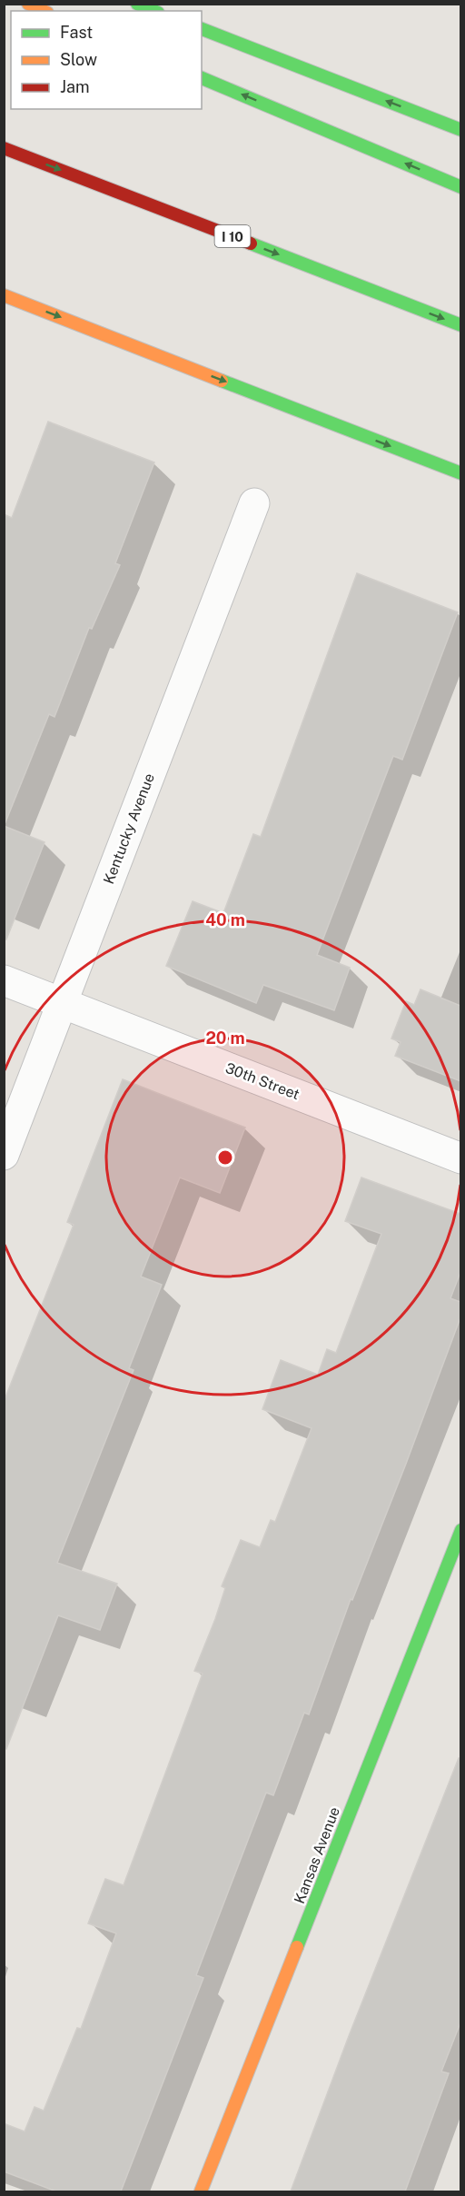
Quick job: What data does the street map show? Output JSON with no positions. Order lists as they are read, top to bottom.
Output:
{
  "streets": {
    "main road": ["I 10", "Kansas Avenue"],
    "street": ["Kentucky Avenue", "30th Street"]
  },
  "crossings": [
    ["Kentucky Avenue", "30th Street"]
  ],
  "legend": ["Fast", "Slow", "Jam"],
  "rings": ["40 m", "20 m"]
}
